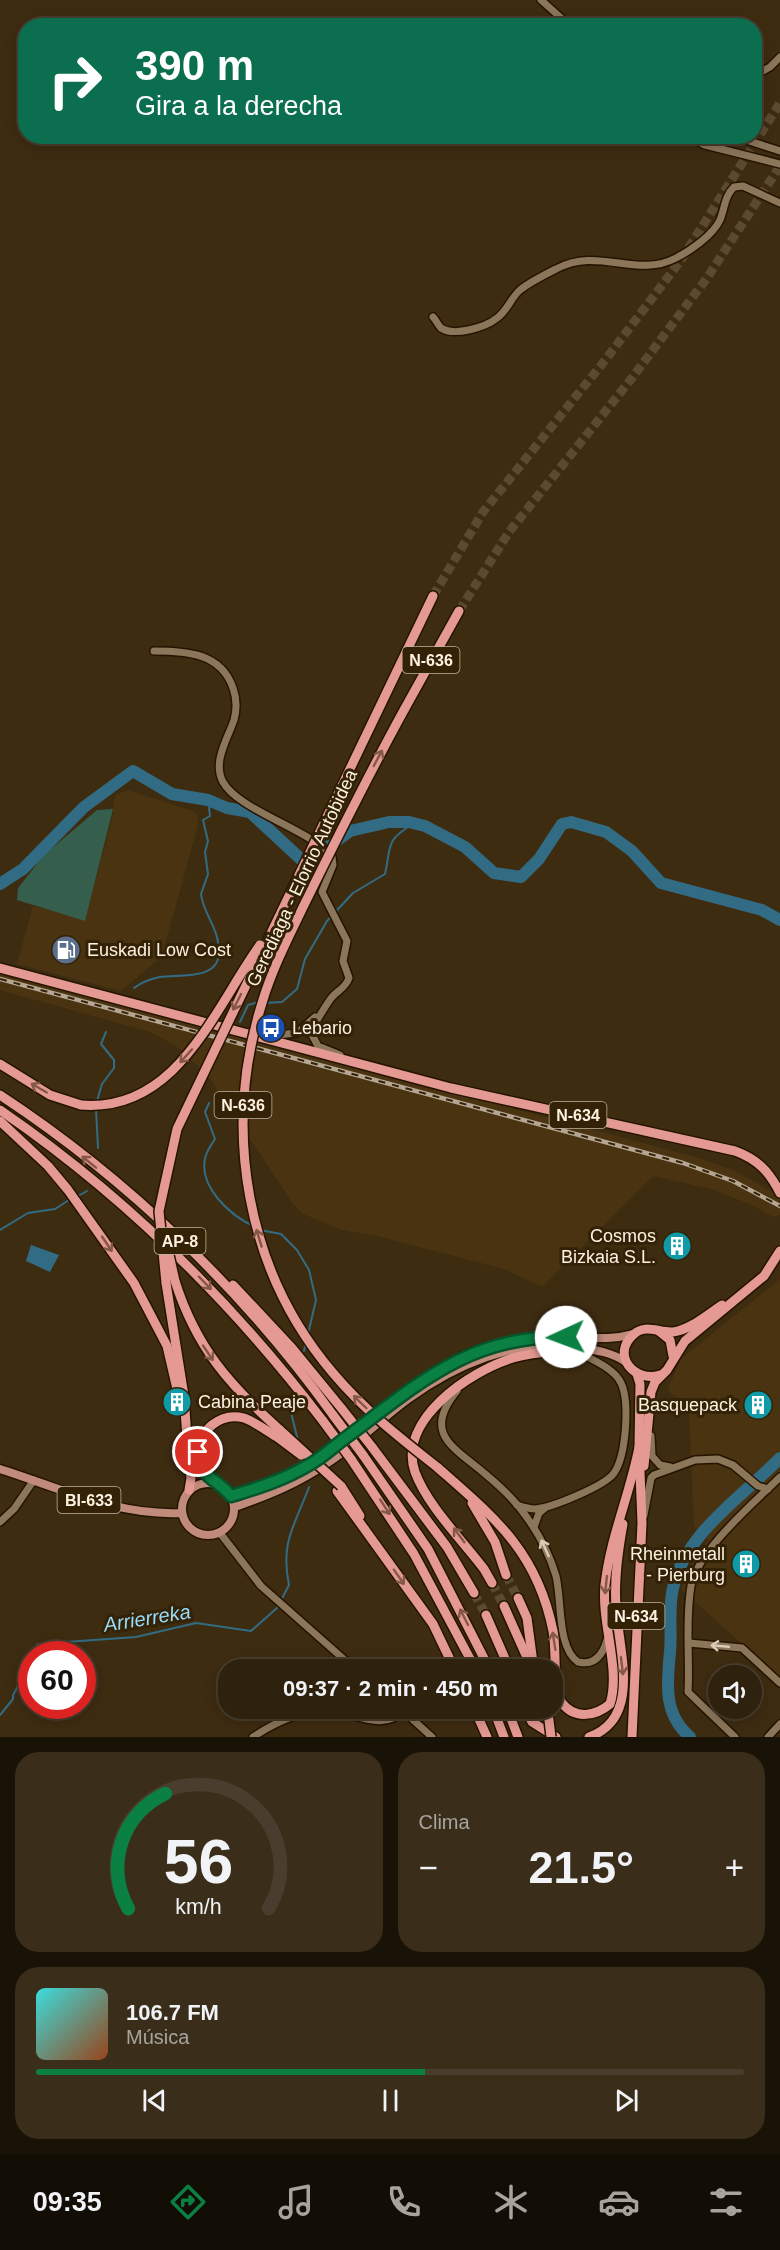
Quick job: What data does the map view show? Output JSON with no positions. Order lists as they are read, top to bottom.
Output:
{
  "streets": {
    "highway": [
      "N-636",
      "Gerediaga - Elorrio Autobidea",
      "N-634",
      "AP-8"
    ],
    "main road": ["BI-633"]
  },
  "water": ["Arrierreka"],
  "places": {
    "fuel station": ["Euskadi Low Cost"],
    "bus stop": ["Lebario"],
    "building": [
      "Cosmos Bizkaia S.L.",
      "Cabina Peaje",
      "Basquepack",
      "Rheinmetall - Pierburg"
    ]
  },
  "page": {
    "turn": ["390 m", "Gira a la derecha"],
    "limit": "60",
    "trip": "09:37 · 2 min · 450 m",
    "tile": "Clima",
    "heat": ["−", "21.5°", "+"],
    "song": ["106.7 FM", "Música"],
    "tabs": "09:35",
    "gauge": ["56", "km/h"]
  }
}
